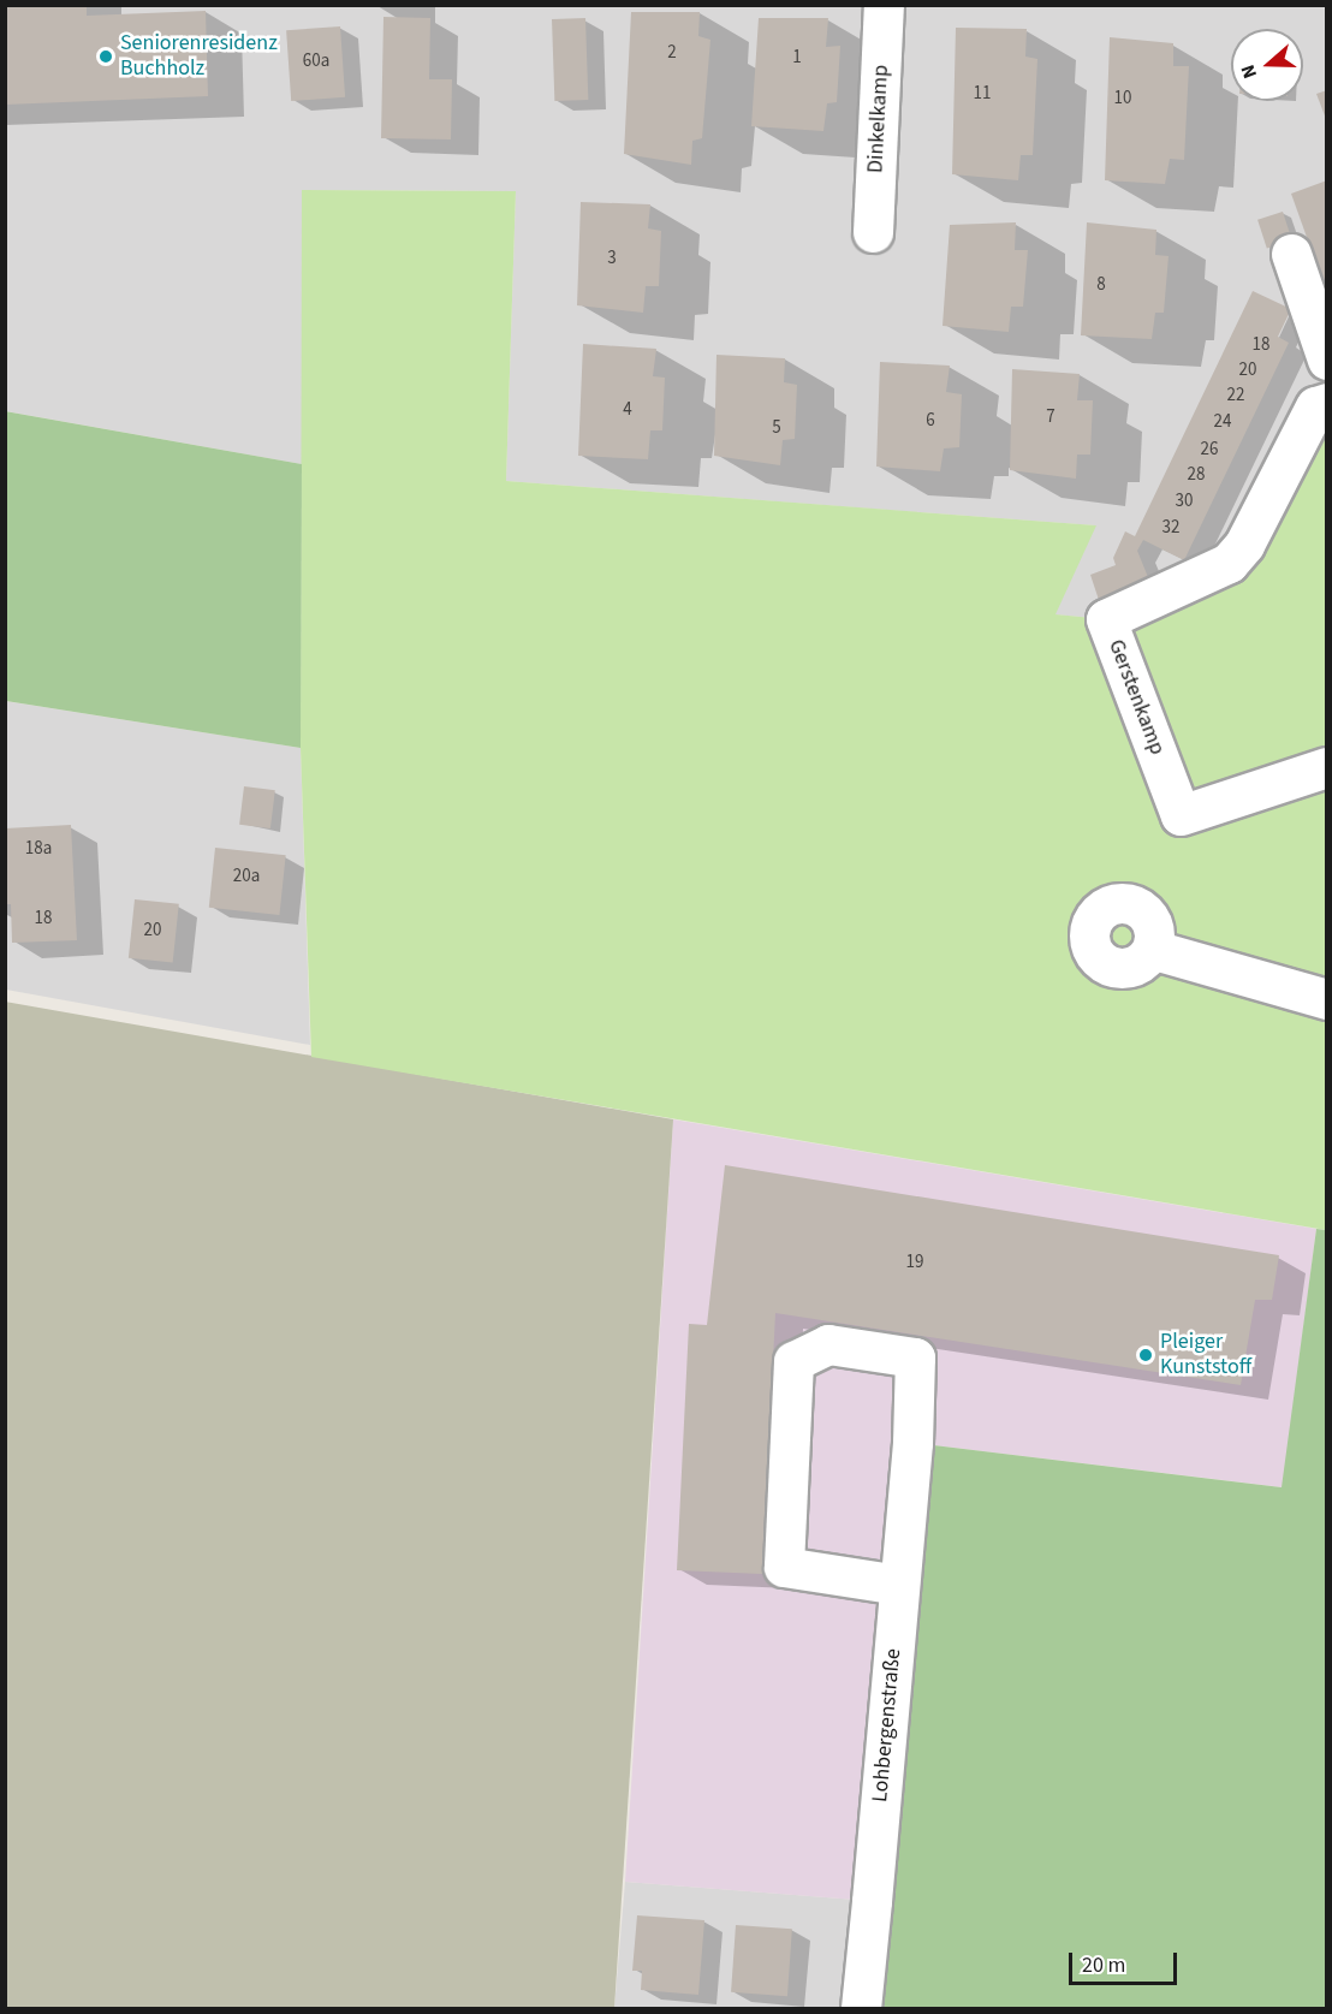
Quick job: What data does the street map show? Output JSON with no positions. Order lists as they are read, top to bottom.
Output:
{
  "streets": {
    "street": ["Dinkelkamp", "Gerstenkamp", "Lohbergenstraße"]
  },
  "places": ["Seniorenresidenz Buchholz", "Pleiger Kunststoff"],
  "house_numbers": [
    "2",
    "1",
    "60a",
    "11",
    "10",
    "3",
    "8",
    "18",
    "20",
    "22",
    "4",
    "7",
    "6",
    "24",
    "5",
    "26",
    "28",
    "30",
    "32",
    "18a",
    "20a",
    "18",
    "20",
    "19"
  ],
  "scale_bar": "20 m",
  "north": "left"
}
